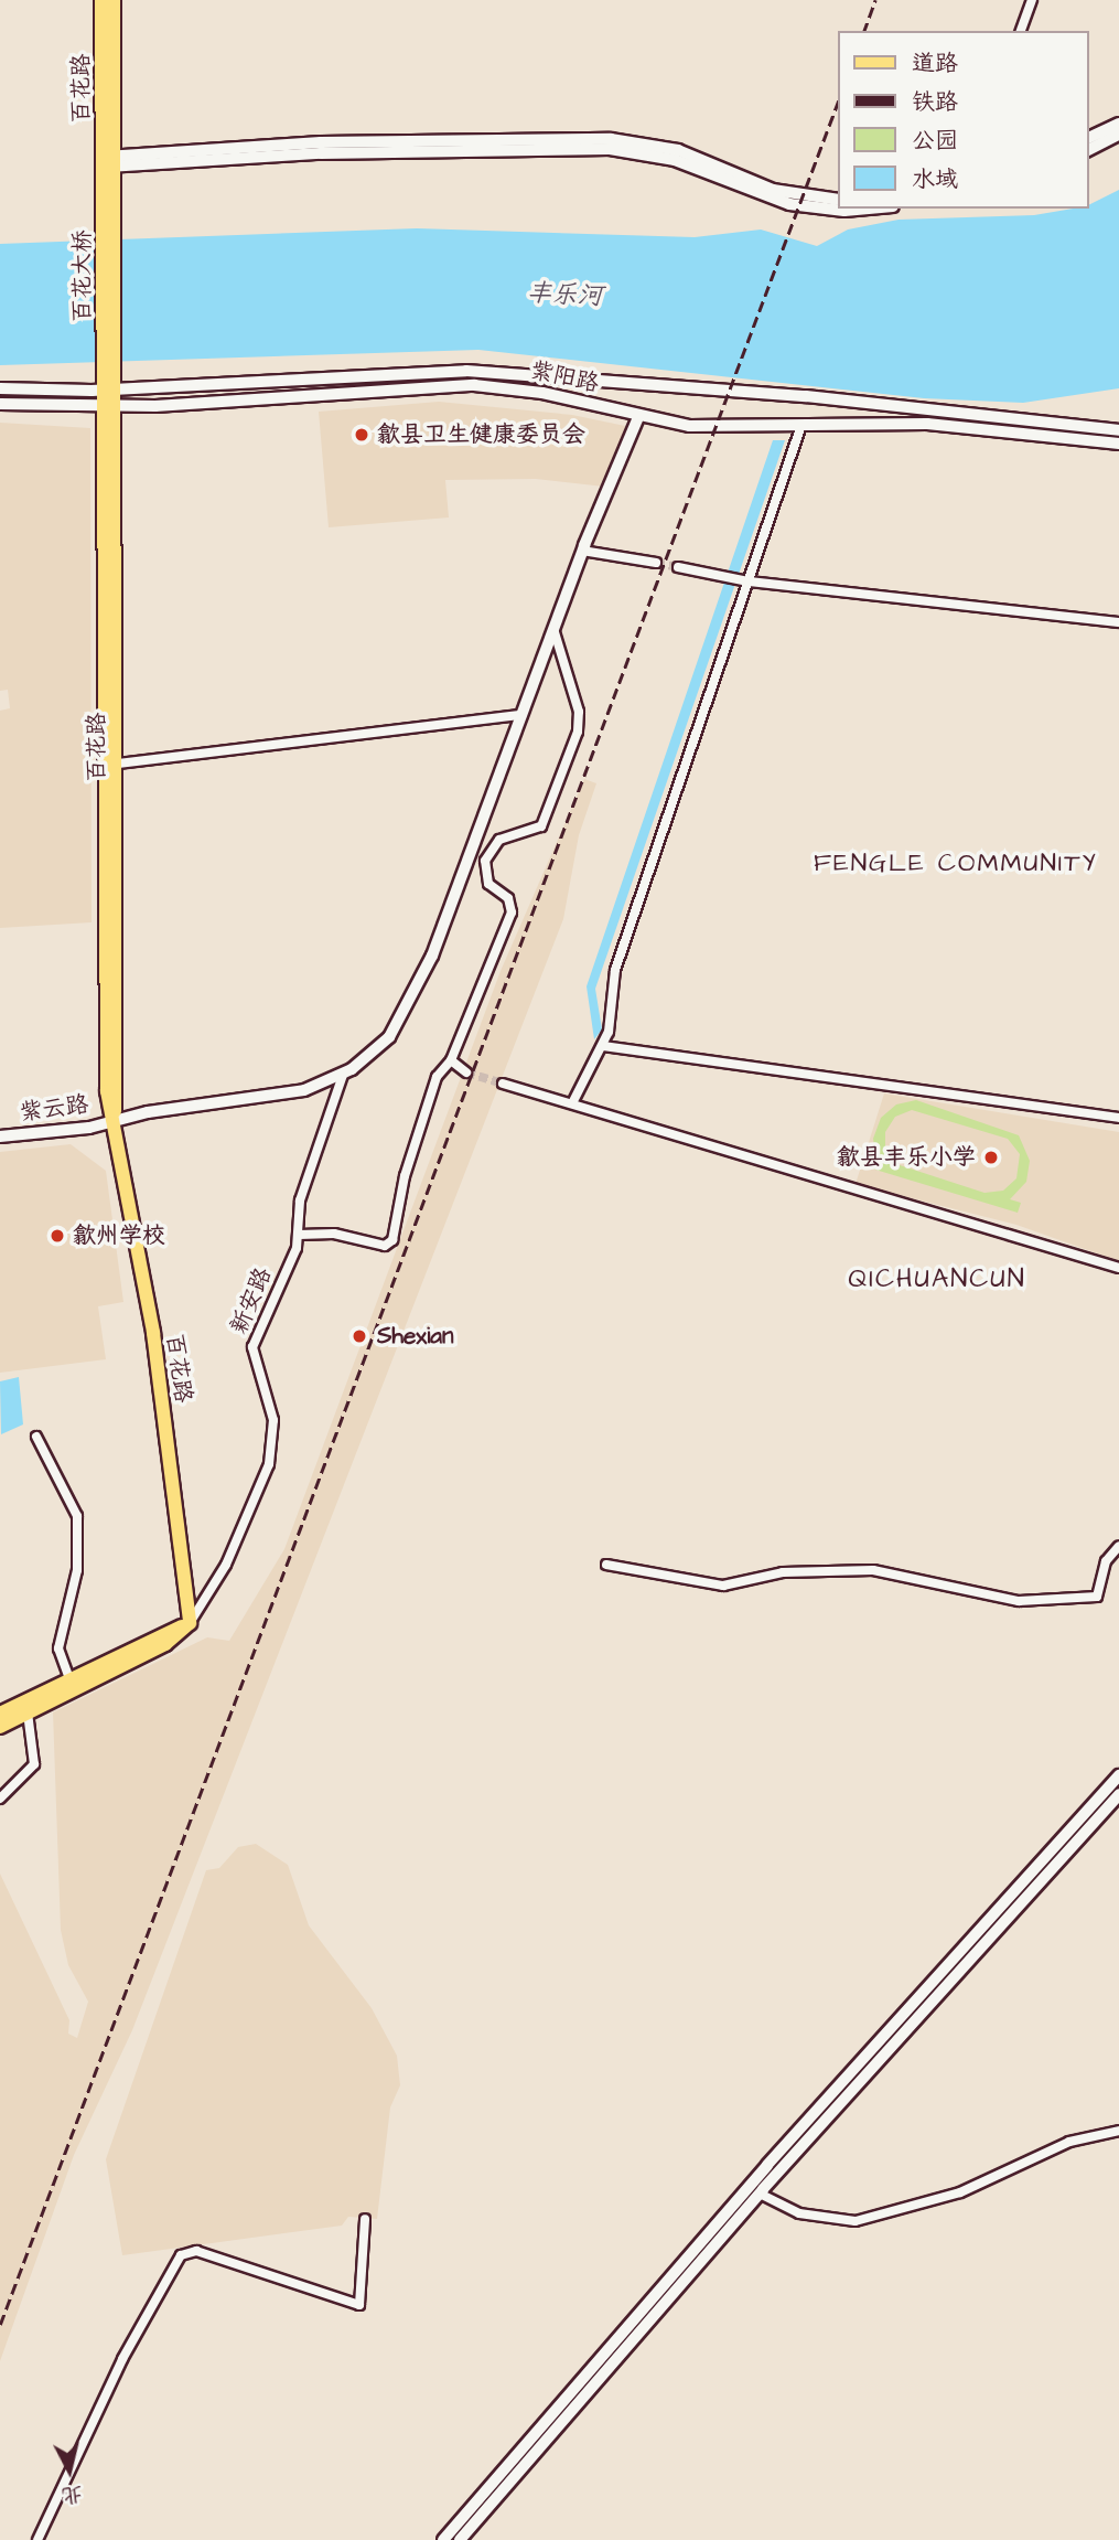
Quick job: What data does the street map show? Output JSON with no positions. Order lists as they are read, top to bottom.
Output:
{
  "streets": {
    "main road": [
      "百花路",
      "百花大桥",
      "紫阳路",
      "新安路"
    ],
    "street": ["紫云路"]
  },
  "crossings": [
    ["百花路", "百花大桥"],
    ["百花路", "紫阳路"],
    ["百花路", "紫云路"],
    ["百花路", "新安路"],
    ["紫阳路", "紫云路"],
    ["紫云路", "新安路"]
  ],
  "districts": ["FENGLE COMMUNITY", "QICHUANCUN"],
  "water": ["丰乐河"],
  "places": [
    "歙县卫生健康委员会",
    "歙县丰乐小学",
    "歙州学校",
    "Shexian"
  ],
  "legend": [
    "道路",
    "铁路",
    "公园",
    "水域"
  ],
  "north": "bottom"
}
